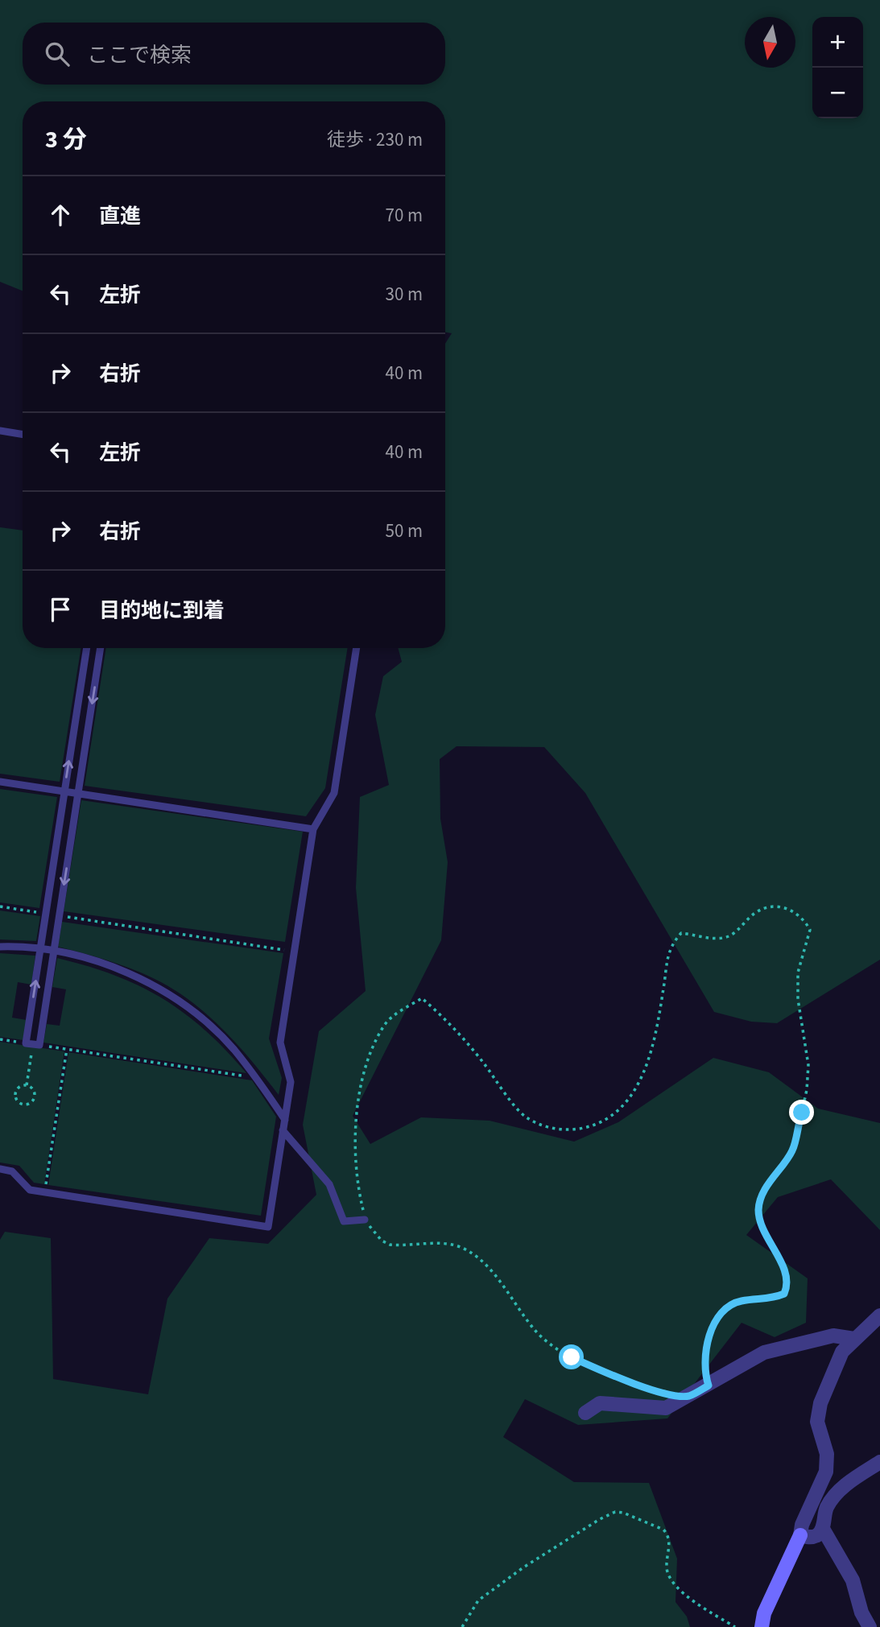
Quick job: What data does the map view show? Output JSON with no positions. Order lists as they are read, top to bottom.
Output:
{
  "north": "bottom",
  "page": {
    "map_buttons": ["+", "−"],
    "search": "ここで検索",
    "heading": ["3 分", "徒歩 · 230 m"],
    "list": [
      ["直進", "70 m"],
      ["左折", "30 m"],
      ["右折", "40 m"],
      ["左折", "40 m"],
      ["右折", "50 m"],
      "目的地に到着"
    ]
  }
}
